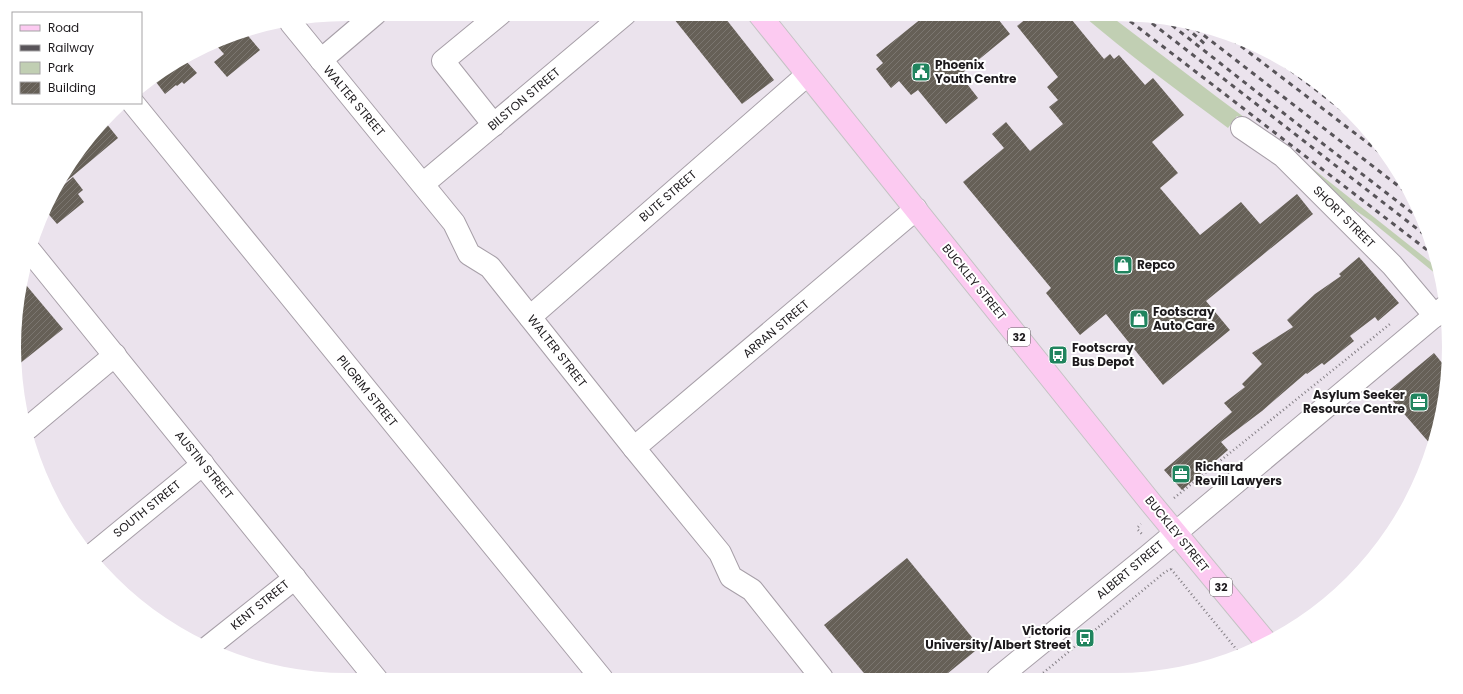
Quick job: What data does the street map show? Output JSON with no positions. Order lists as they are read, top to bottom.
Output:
{
  "streets": {
    "main road": ["BUCKLEY STREET", "32"],
    "street": [
      "BILSTON STREET",
      "WALTER STREET",
      "BUTE STREET",
      "SHORT STREET",
      "ARRAN STREET",
      "PILGRIM STREET",
      "AUSTIN STREET",
      "SOUTH STREET",
      "ALBERT STREET",
      "KENT STREET"
    ]
  },
  "crossings": [
    ["BILSTON STREET", "WALTER STREET"],
    ["WALTER STREET", "BUTE STREET"],
    ["WALTER STREET", "ARRAN STREET"],
    ["BUTE STREET", "BUCKLEY STREET"],
    ["SHORT STREET", "ALBERT STREET"],
    ["BUCKLEY STREET", "ARRAN STREET"],
    ["BUCKLEY STREET", "ALBERT STREET"],
    ["AUSTIN STREET", "SOUTH STREET"],
    ["AUSTIN STREET", "KENT STREET"]
  ],
  "places": {
    "public building": ["Phoenix Youth Centre"],
    "shop": ["Repco", "Footscray Auto Care"],
    "bus stop": ["Footscray Bus Depot", "Victoria University/Albert Street"],
    "office": ["Asylum Seeker Resource Centre", "Richard Revill Lawyers"]
  },
  "legend": [
    "Road",
    "Railway",
    "Park",
    "Building"
  ]
}
